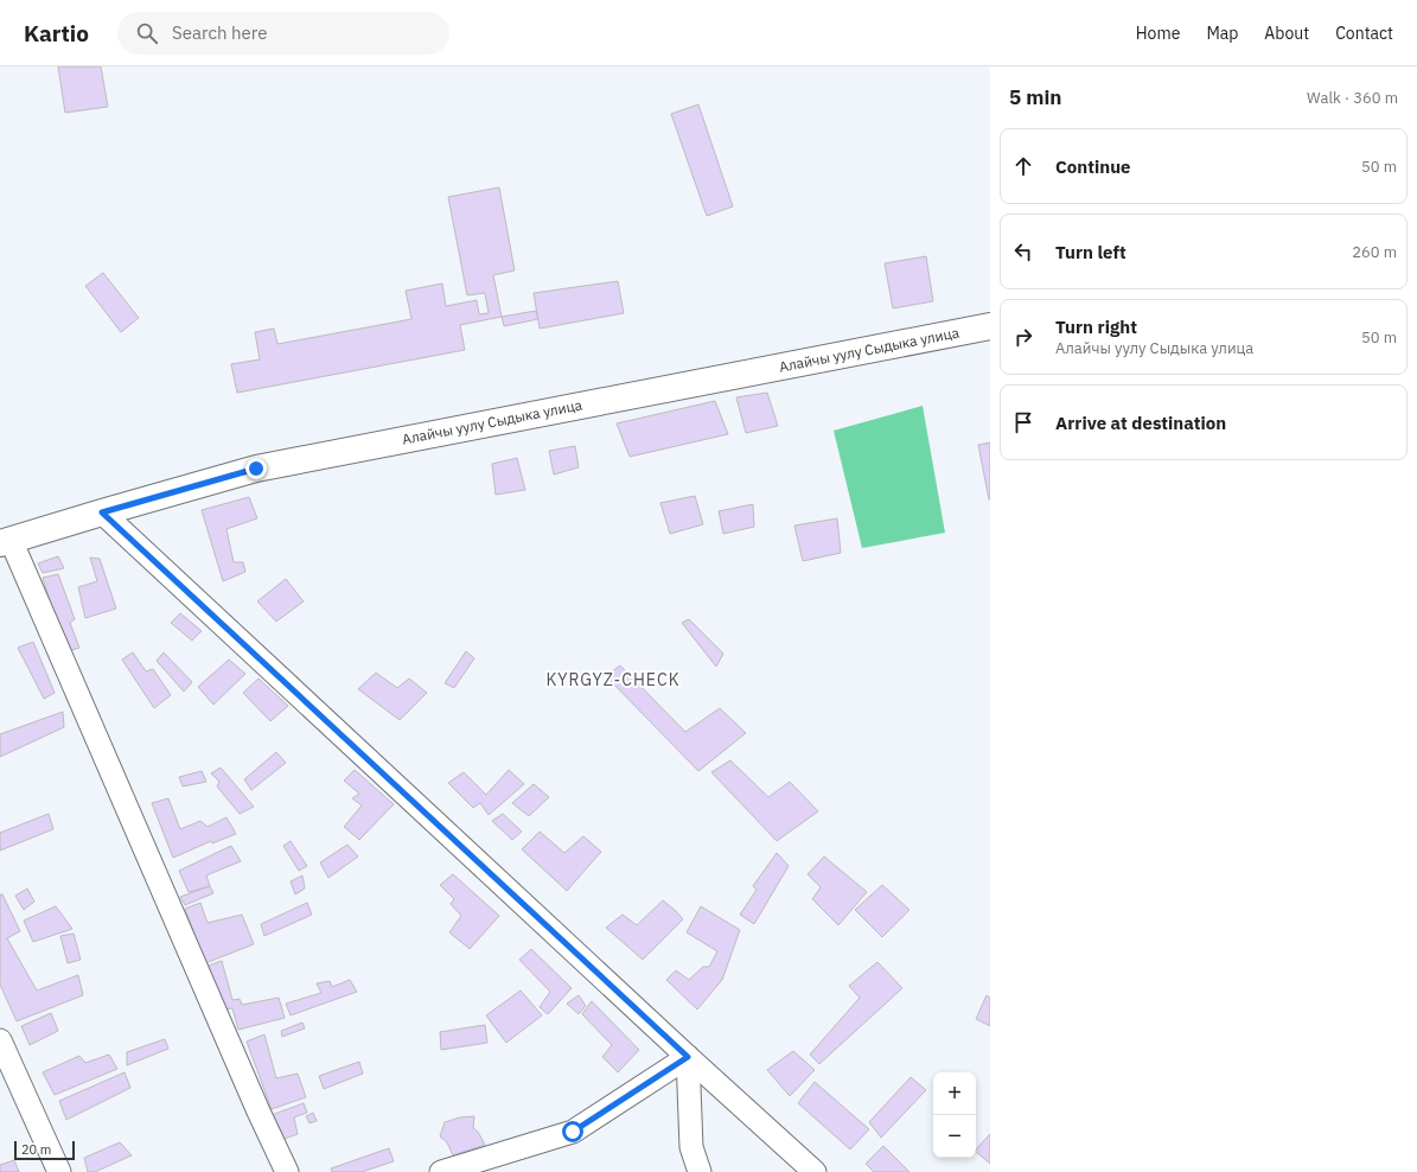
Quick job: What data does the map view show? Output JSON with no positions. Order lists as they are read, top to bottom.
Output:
{
  "streets": {
    "street": ["Алайчы уулу Сыдыка улица"]
  },
  "districts": ["KYRGYZ-CHECK"],
  "scale_bar": "20 m",
  "page": {
    "header": "Kartio",
    "search": "Search here",
    "nav": [
      "Home",
      "Map",
      "About",
      "Contact"
    ],
    "heading": ["5 min", "Walk · 360 m"],
    "list": [
      ["Continue", "50 m"],
      ["Turn left", "260 m"],
      ["Turn right", "Алайчы уулу Сыдыка улица", "50 m"],
      "Arrive at destination"
    ],
    "map_buttons": ["+", "−"],
    "scale": "20 m"
  }
}
